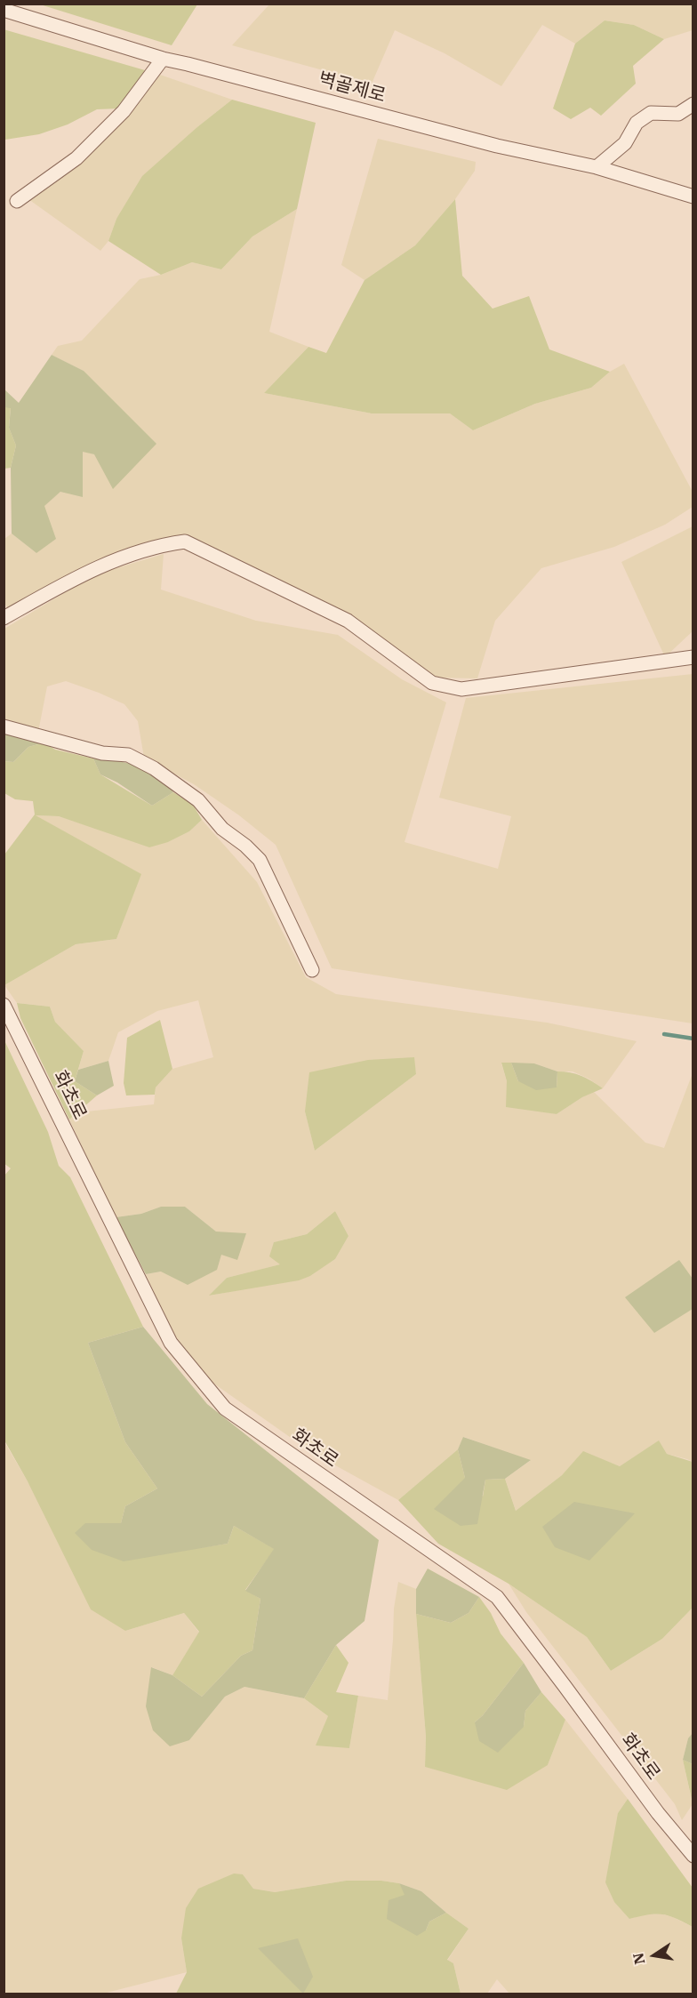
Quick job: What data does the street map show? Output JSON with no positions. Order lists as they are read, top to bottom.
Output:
{
  "streets": {
    "street": ["벽골제로", "화초로"]
  },
  "north": "left"
}
